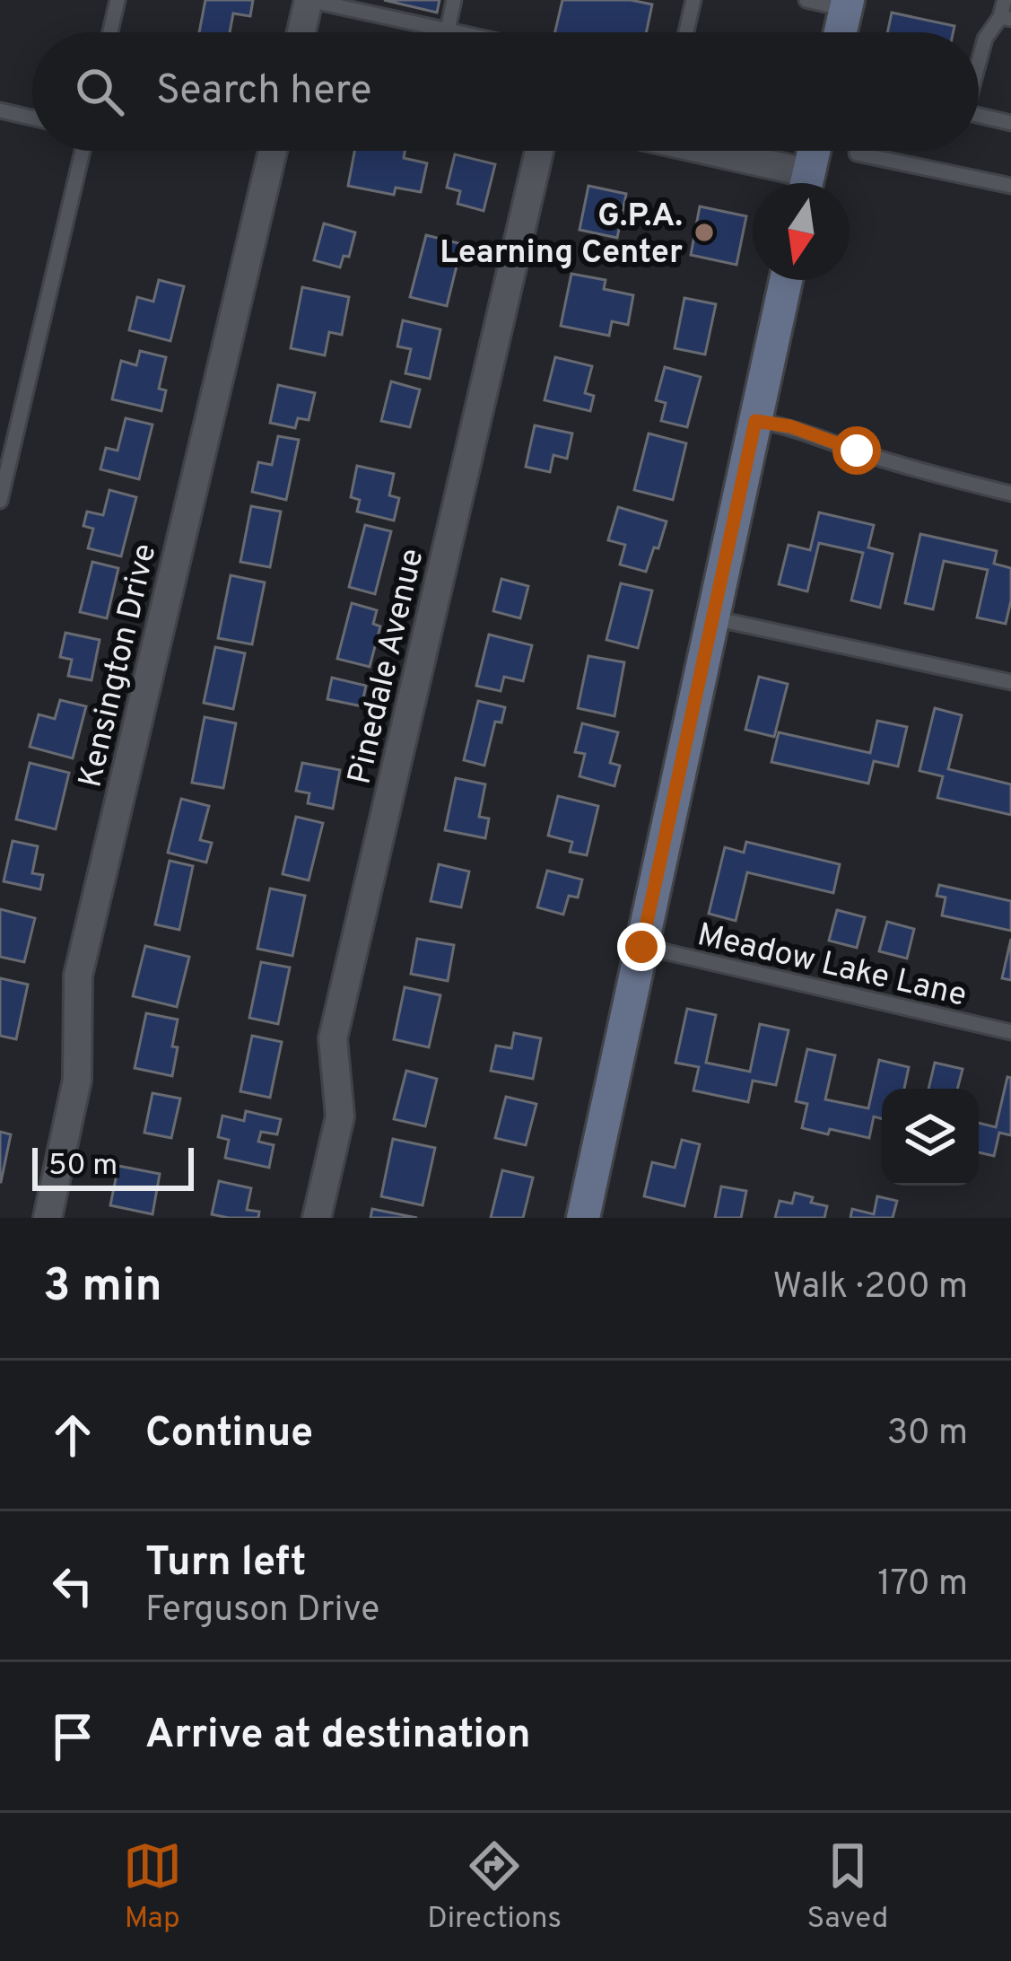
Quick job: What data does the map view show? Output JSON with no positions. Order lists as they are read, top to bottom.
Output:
{
  "streets": {
    "street": ["Kensington Drive", "Pinedale Avenue"],
    "lane": ["Meadow Lake Lane"]
  },
  "places": ["G.P.A. Learning Center"],
  "scale_bar": "50 m",
  "north": "bottom",
  "page": {
    "search": "Search here",
    "scale": "50 m",
    "heading": ["3 min", "Walk · 200 m"],
    "list": [
      ["Continue", "30 m"],
      ["Turn left", "Ferguson Drive", "170 m"],
      "Arrive at destination"
    ],
    "nav": ["Map", "Directions", "Saved"]
  }
}
